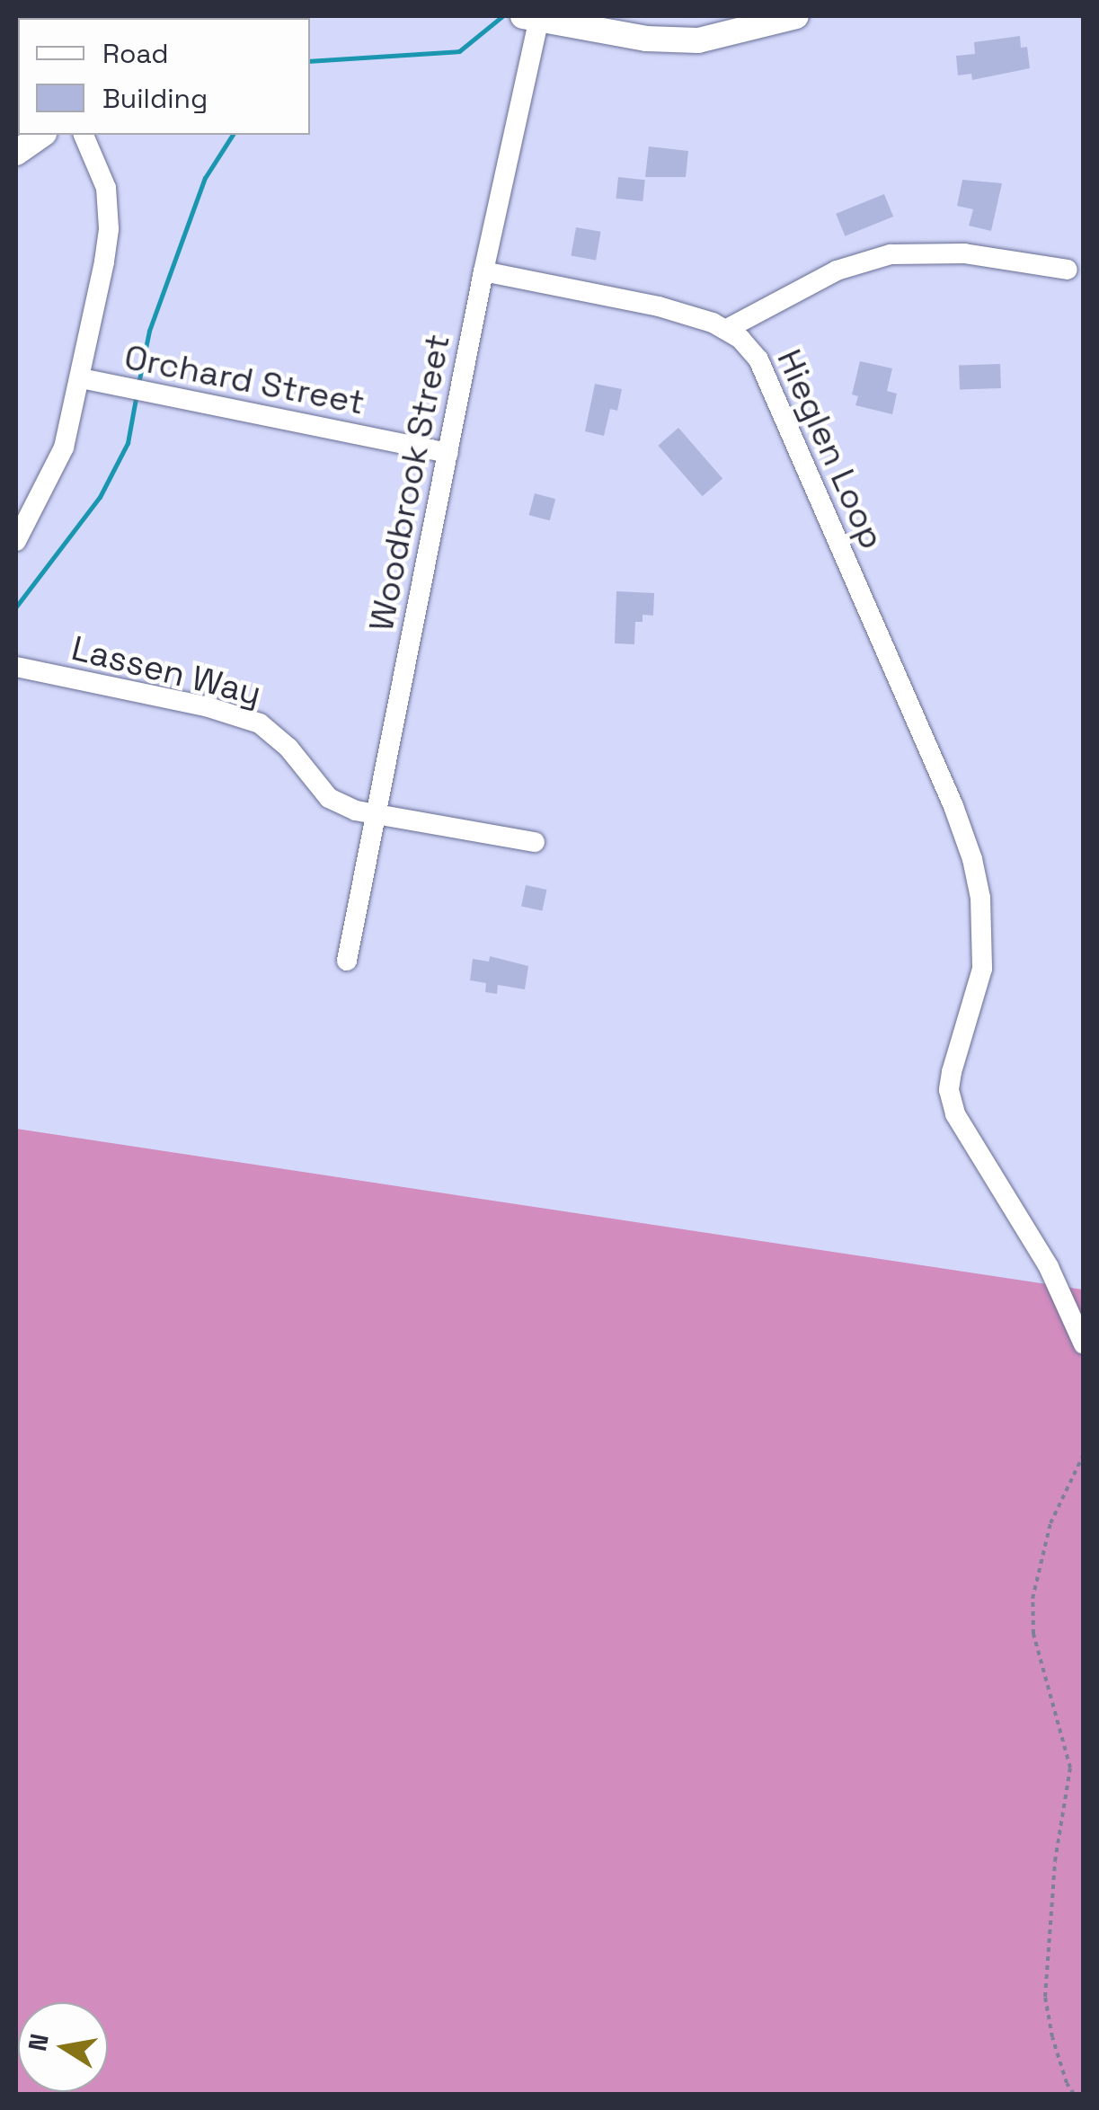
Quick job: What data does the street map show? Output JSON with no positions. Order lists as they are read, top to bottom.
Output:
{
  "streets": {
    "street": [
      "Orchard Street",
      "Hieglen Loop",
      "Woodbrook Street",
      "Lassen Way"
    ]
  },
  "crossings": [
    ["Orchard Street", "Woodbrook Street"],
    ["Hieglen Loop", "Woodbrook Street"],
    ["Woodbrook Street", "Lassen Way"]
  ],
  "legend": ["Road", "Building"],
  "north": "left"
}
